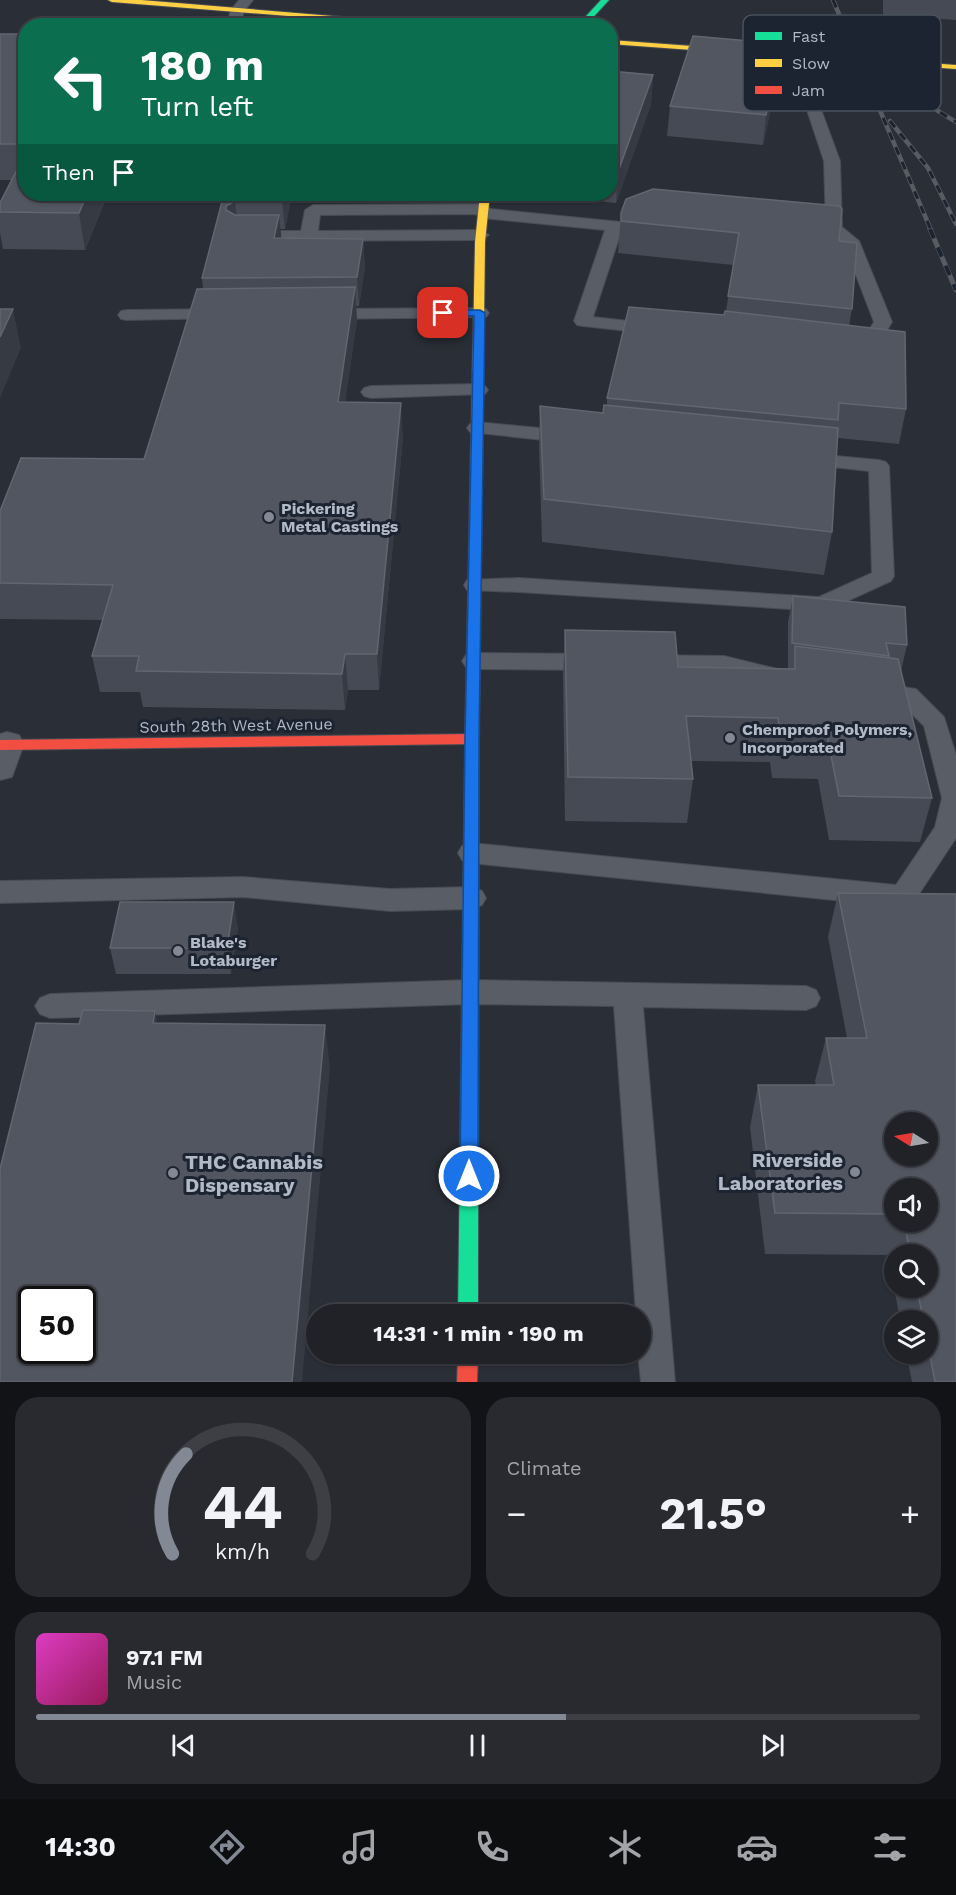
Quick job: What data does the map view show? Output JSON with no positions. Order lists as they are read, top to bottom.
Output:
{
  "streets": {
    "main road": ["South 28th West Avenue"]
  },
  "places": [
    "Pickering Metal Castings",
    "Chemproof Polymers, Incorporated",
    "Blake's Lotaburger",
    "Riverside Laboratories",
    "THC Cannabis Dispensary"
  ],
  "legend": ["Fast", "Slow", "Jam"],
  "north": "left",
  "page": {
    "turn": ["180 m", "Turn left"],
    "then": "Then",
    "limit": "50",
    "trip": "14:31 · 1 min · 190 m",
    "tile": "Climate",
    "heat": ["−", "21.5°", "+"],
    "song": ["97.1 FM", "Music"],
    "tabs": "14:30",
    "gauge": ["44", "km/h"]
  }
}
